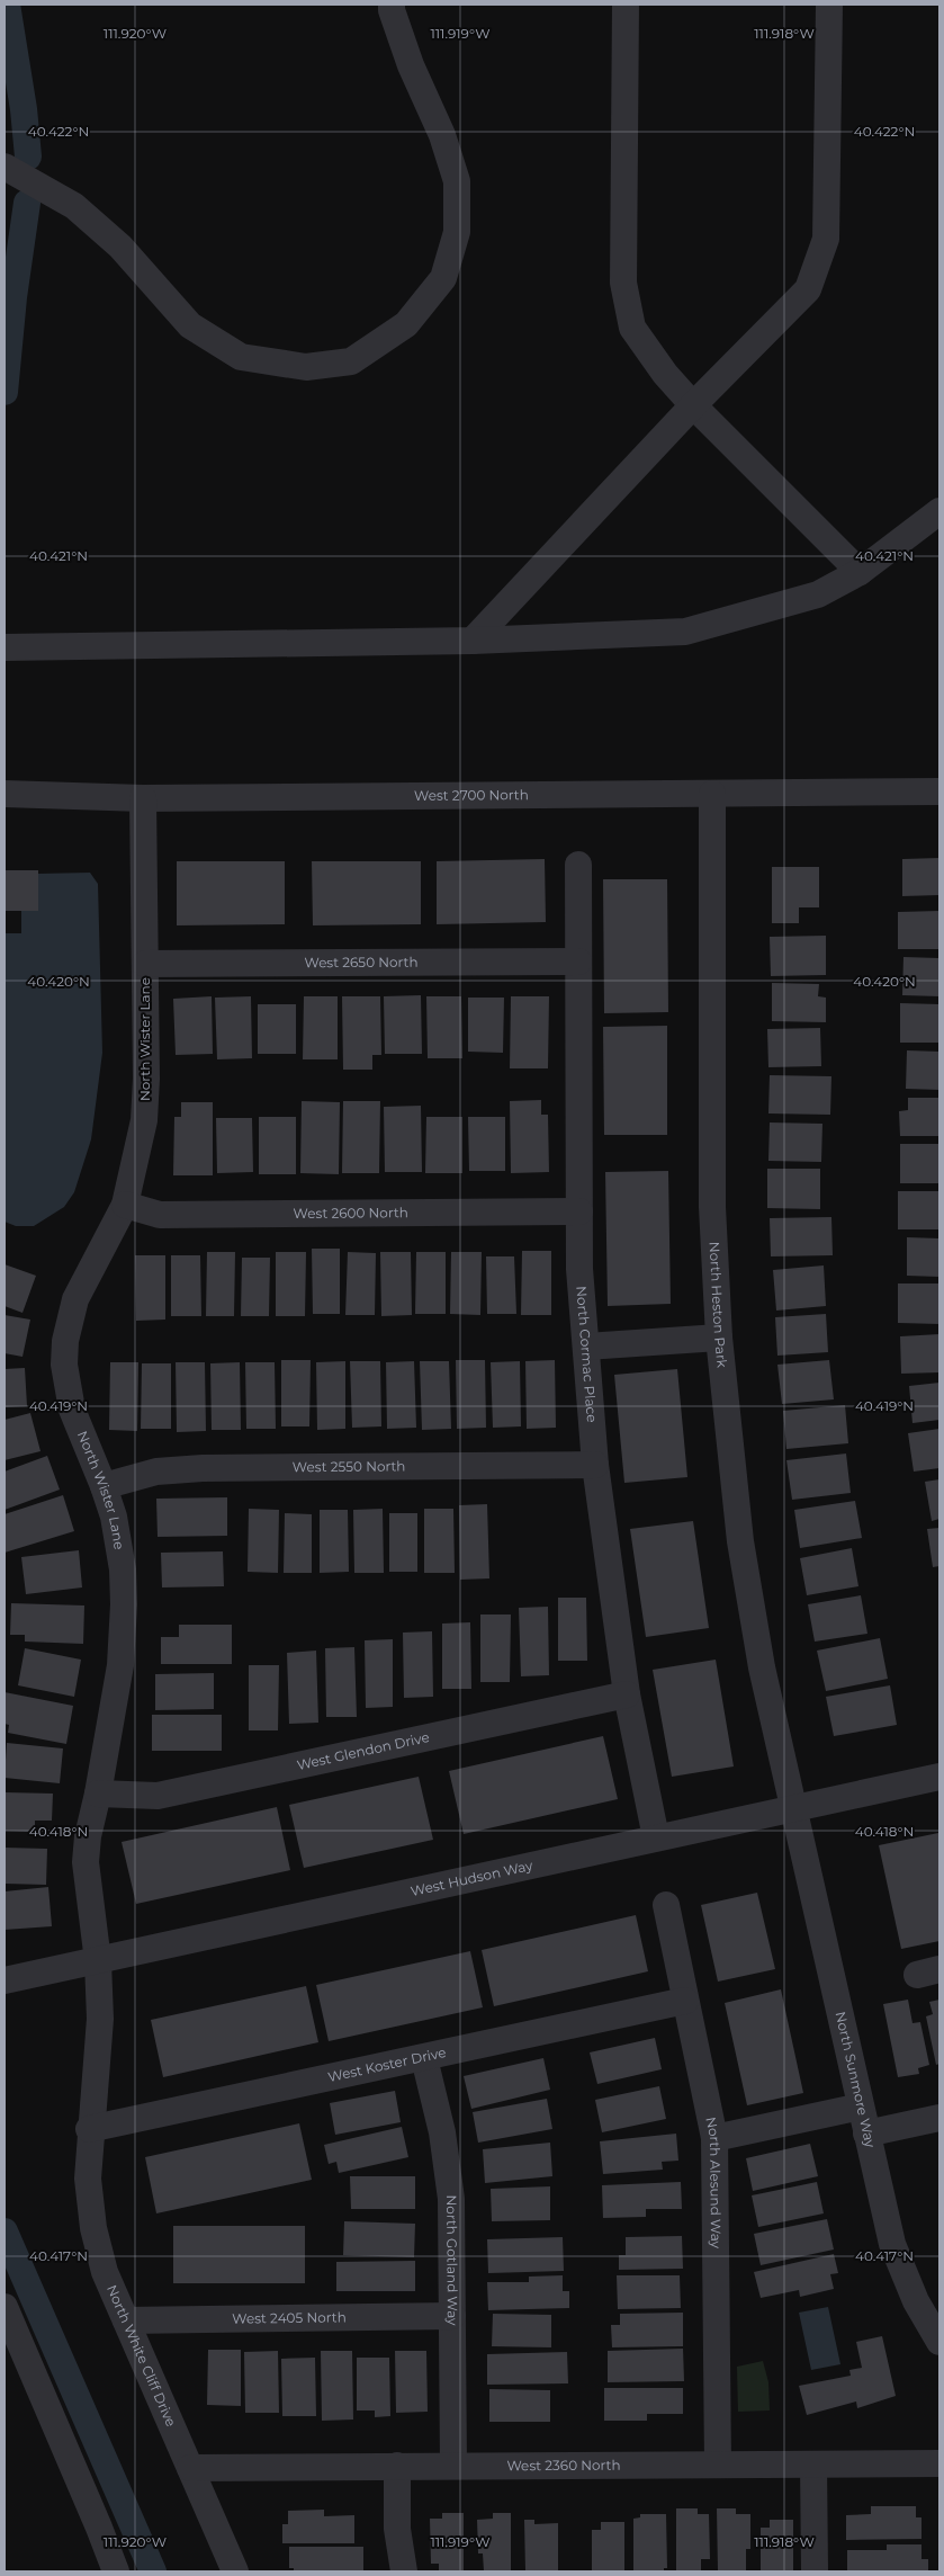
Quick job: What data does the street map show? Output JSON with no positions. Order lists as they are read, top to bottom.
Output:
{
  "streets": {
    "street": [
      "West 2700 North",
      "West 2650 North",
      "North Wister Lane",
      "West 2600 North",
      "North Heston Park",
      "North Cormac Place",
      "West 2550 North",
      "West Glendon Drive",
      "West Hudson Way",
      "West Koster Drive",
      "North Sunmore Way",
      "North Alesund Way",
      "North Gotland Way",
      "West 2405 North",
      "North White Cliff Drive",
      "West 2360 North"
    ]
  },
  "crossings": [
    ["West 2700 North", "North Wister Lane"],
    ["West 2700 North", "North Heston Park"],
    ["West 2650 North", "North Wister Lane"],
    ["West 2650 North", "North Cormac Place"],
    ["North Wister Lane", "West 2600 North"],
    ["North Wister Lane", "West 2550 North"],
    ["North Wister Lane", "West Glendon Drive"],
    ["North Wister Lane", "West Hudson Way"],
    ["North Wister Lane", "North White Cliff Drive"],
    ["West 2600 North", "North Cormac Place"],
    ["North Heston Park", "West Hudson Way"],
    ["North Heston Park", "North Sunmore Way"],
    ["North Cormac Place", "West 2550 North"],
    ["North Cormac Place", "West Glendon Drive"],
    ["North Cormac Place", "West Hudson Way"],
    ["West Hudson Way", "North Sunmore Way"],
    ["West Hudson Way", "North White Cliff Drive"],
    ["West Koster Drive", "North Alesund Way"],
    ["West Koster Drive", "North Gotland Way"],
    ["West Koster Drive", "North White Cliff Drive"],
    ["North Alesund Way", "West 2360 North"],
    ["North Gotland Way", "West 2405 North"],
    ["North Gotland Way", "West 2360 North"],
    ["West 2405 North", "North White Cliff Drive"],
    ["North White Cliff Drive", "West 2360 North"]
  ],
  "coordinates": [
    "111.920°W",
    "111.919°W",
    "111.918°W",
    "40.422°N",
    "40.421°N",
    "40.420°N",
    "40.419°N",
    "40.418°N",
    "40.417°N"
  ]
}
